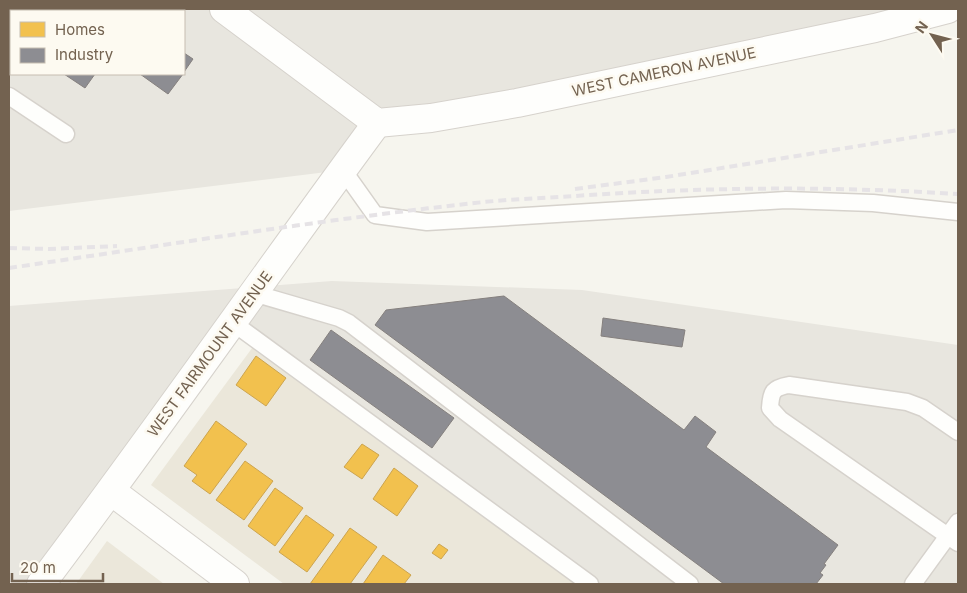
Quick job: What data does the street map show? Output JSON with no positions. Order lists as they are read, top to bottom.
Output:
{
  "streets": {
    "street": ["WEST CAMERON AVENUE", "WEST FAIRMOUNT AVENUE"]
  },
  "crossings": [
    ["WEST CAMERON AVENUE", "WEST FAIRMOUNT AVENUE"]
  ],
  "legend": ["Homes", "Industry"],
  "scale_bar": "20 m",
  "north": "top left"
}
